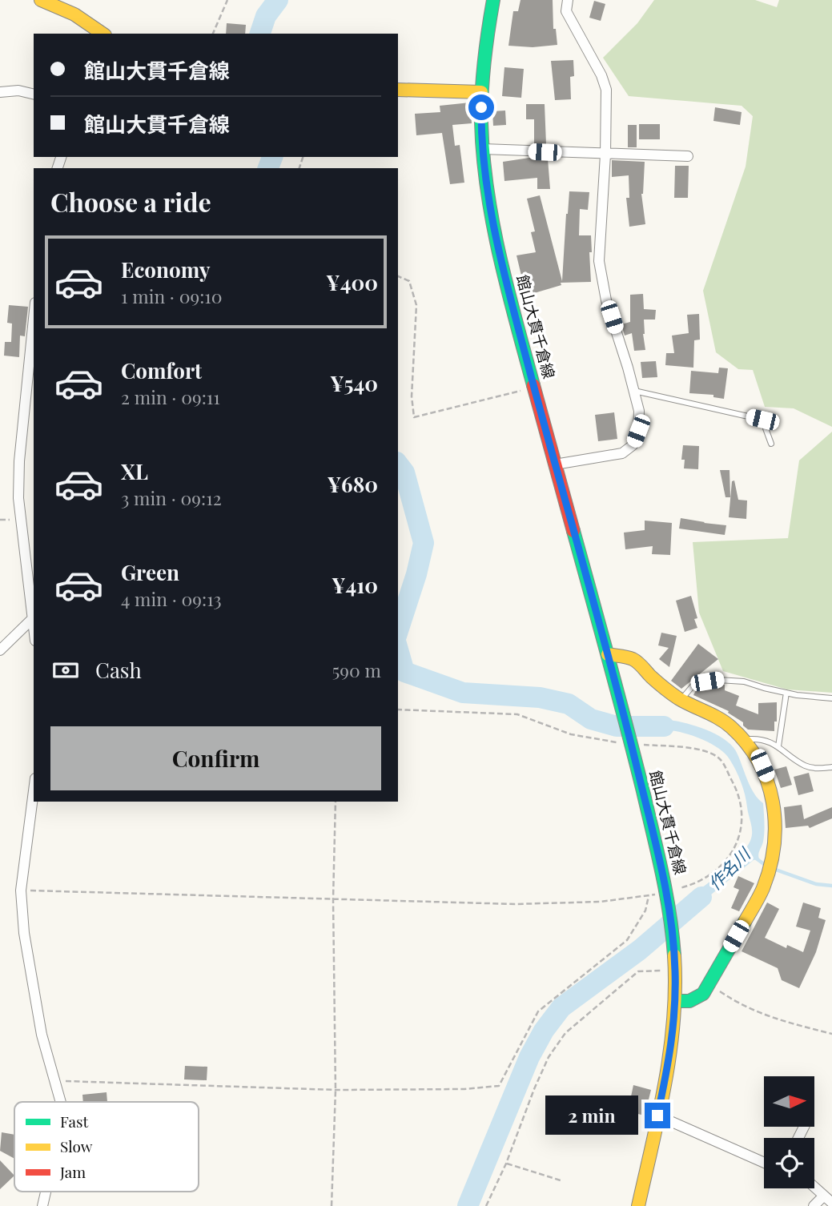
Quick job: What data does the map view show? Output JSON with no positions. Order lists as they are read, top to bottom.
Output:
{
  "streets": {
    "main road": ["館山大貫千倉線"]
  },
  "water": ["作名川"],
  "legend": ["Fast", "Slow", "Jam"],
  "north": "right",
  "page": {
    "banner": ["館山大貫千倉線", "館山大貫千倉線"],
    "heading": "Choose a ride",
    "list": [
      {
        "name": "Economy",
        "note": "1 min · 09:10",
        "value": "¥400"
      },
      {
        "name": "Comfort",
        "note": "2 min · 09:11",
        "value": "¥540"
      },
      {
        "name": "XL",
        "note": "3 min · 09:12",
        "value": "¥680"
      },
      {
        "name": "Green",
        "note": "4 min · 09:13",
        "value": "¥410"
      }
    ],
    "pay": ["Cash", "590 m"],
    "buttons": "Confirm",
    "bubble": "2 min"
  }
}
